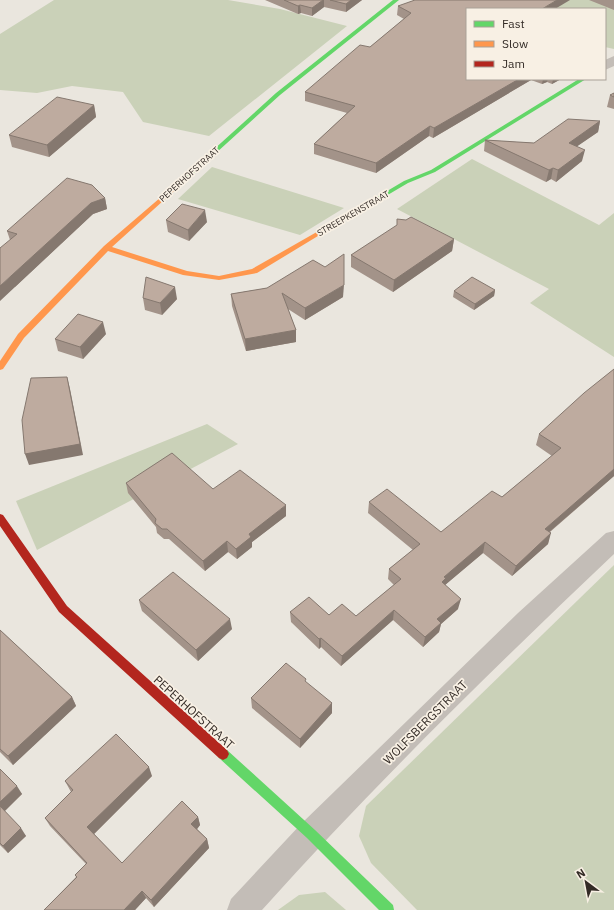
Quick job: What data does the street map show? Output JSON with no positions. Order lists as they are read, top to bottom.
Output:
{
  "streets": {
    "street": ["PEPERHOFSTRAAT", "STREEPKENSTRAAT", "WOLFSBERGSTRAAT"]
  },
  "crossings": [
    ["PEPERHOFSTRAAT", "STREEPKENSTRAAT"],
    ["PEPERHOFSTRAAT", "WOLFSBERGSTRAAT"]
  ],
  "legend": ["Fast", "Slow", "Jam"],
  "north": "top left"
}
